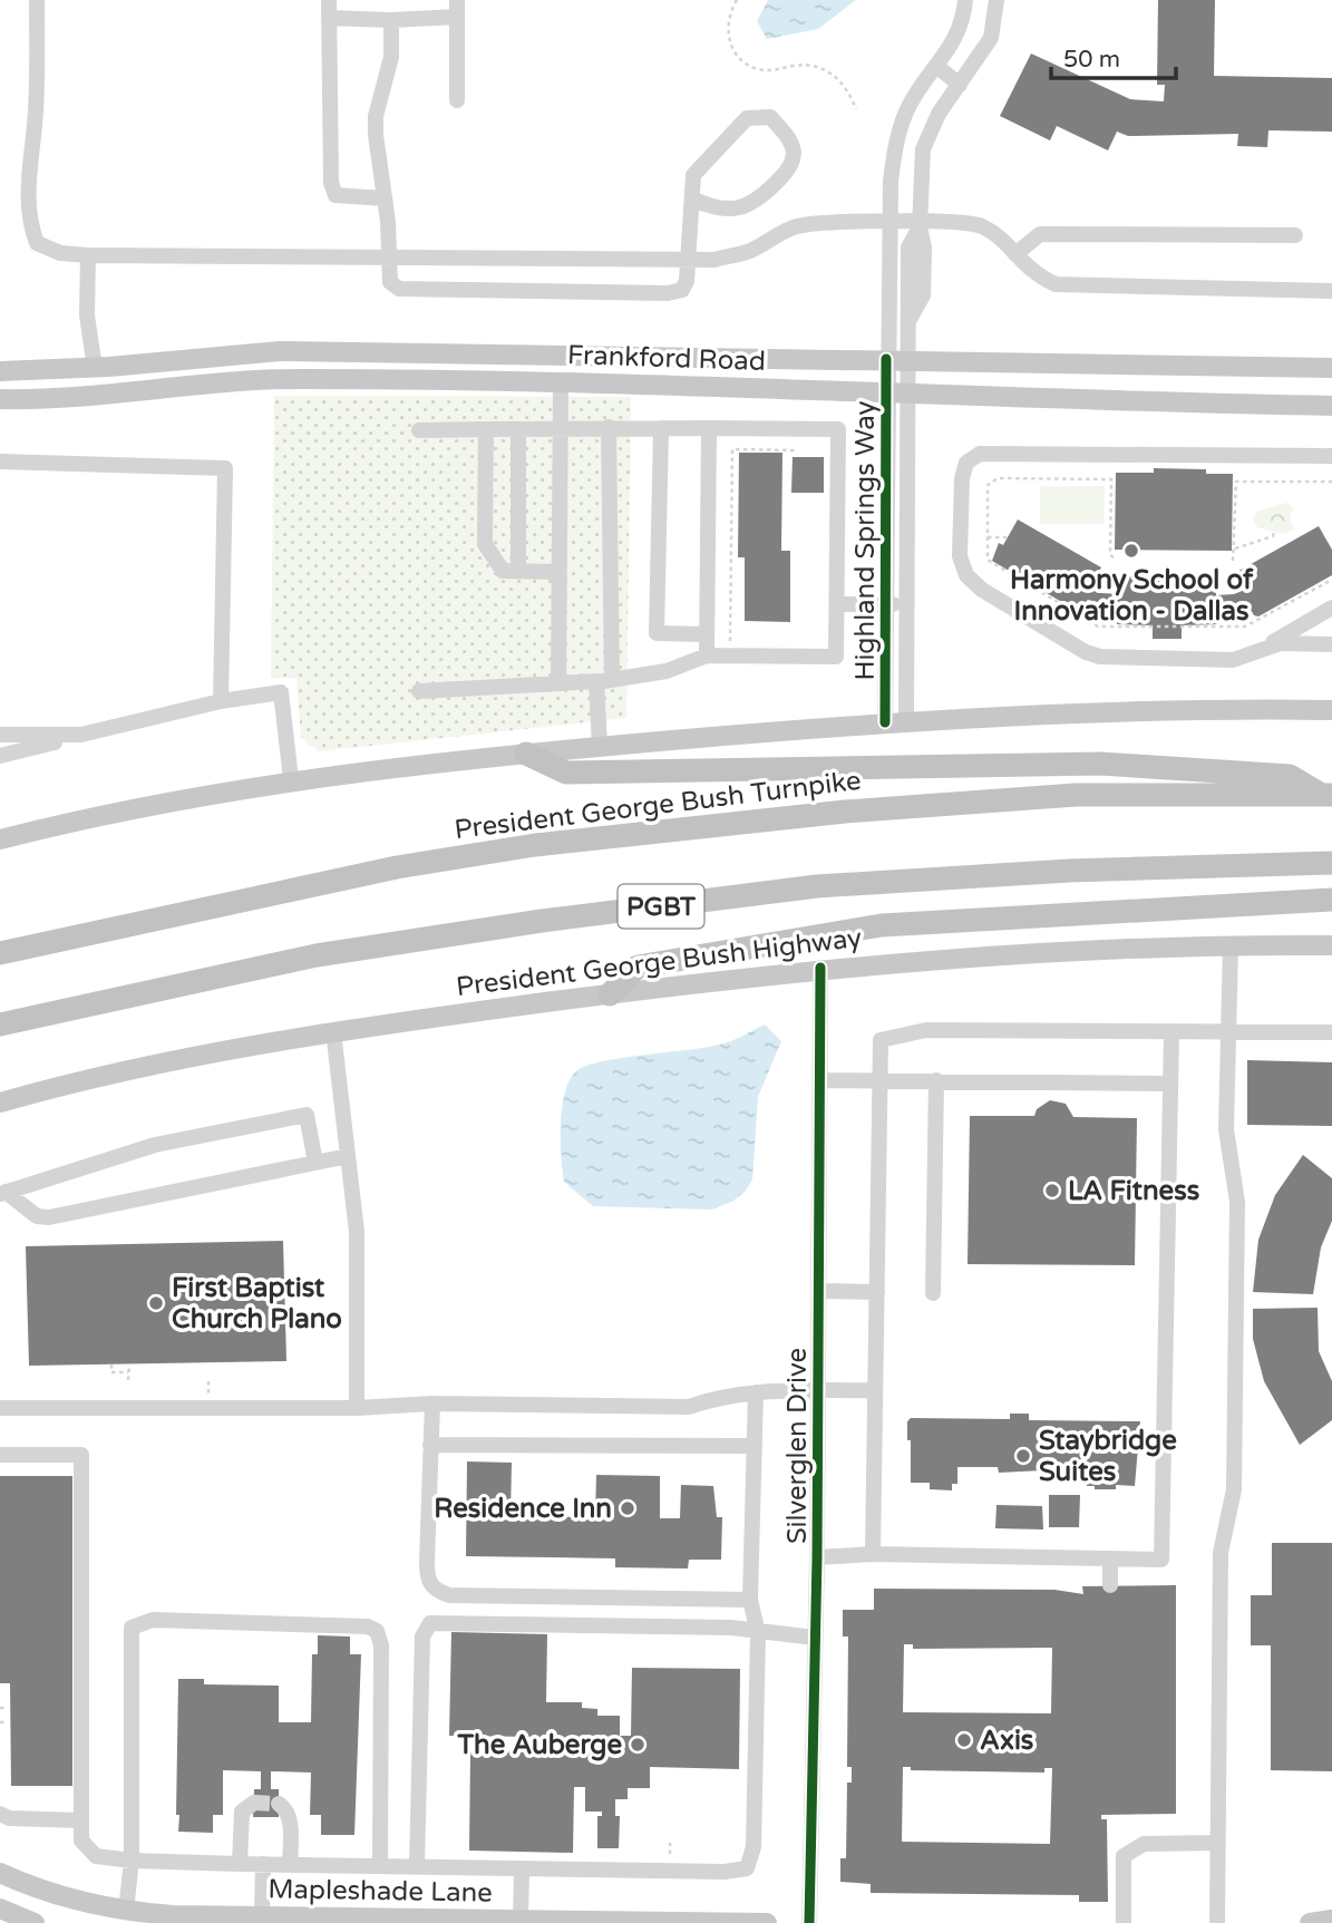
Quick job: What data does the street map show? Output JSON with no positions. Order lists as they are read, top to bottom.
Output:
{
  "streets": {
    "highway": ["President George Bush Turnpike", "PGBT"],
    "main road": ["Frankford Road", "President George Bush Highway", "Mapleshade Lane"],
    "street": ["Highland Springs Way", "Silverglen Drive"]
  },
  "crossings": [
    ["Frankford Road", "Highland Springs Way"],
    ["President George Bush Highway", "Silverglen Drive"]
  ],
  "places": [
    "Harmony School of Innovation - Dallas",
    "LA Fitness",
    "First Baptist Church Plano",
    "Staybridge Suites",
    "Residence Inn",
    "Axis",
    "The Auberge"
  ],
  "scale_bar": "50 m"
}
